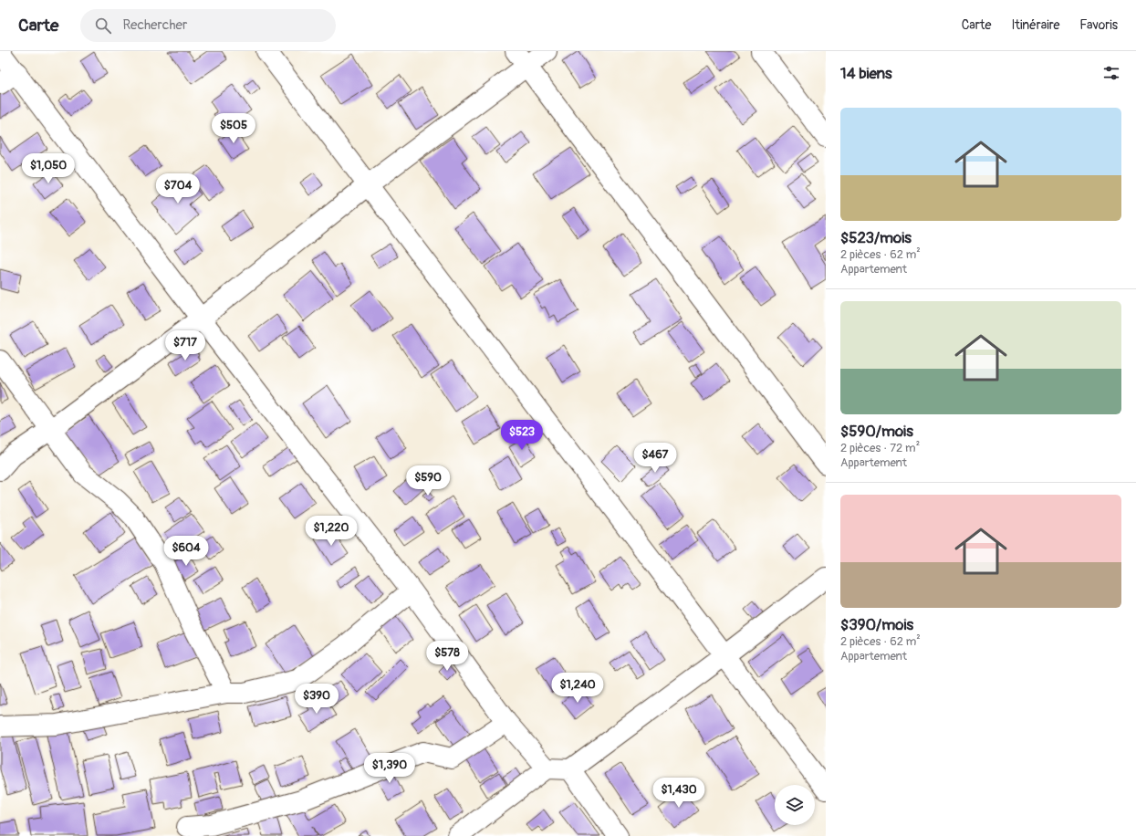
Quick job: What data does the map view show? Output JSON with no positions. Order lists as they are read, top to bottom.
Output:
{
  "page": {
    "header": "Carte",
    "search": "Rechercher",
    "nav": ["Carte", "Itinéraire", "Favoris"],
    "heading": "14 biens",
    "list": [
      {
        "name": "$523/mois",
        "note": "2 pièces · 62 m² · Appartement"
      },
      {
        "name": "$590/mois",
        "note": "2 pièces · 72 m² · Appartement"
      },
      {
        "name": "$390/mois",
        "note": "2 pièces · 62 m² · Appartement"
      }
    ],
    "price": [
      "$505",
      "$1,050",
      "$704",
      "$717",
      "$523",
      "$467",
      "$590",
      "$1,220",
      "$604",
      "$578",
      "$1,240",
      "$390",
      "$1,390",
      "$1,430"
    ]
  }
}
